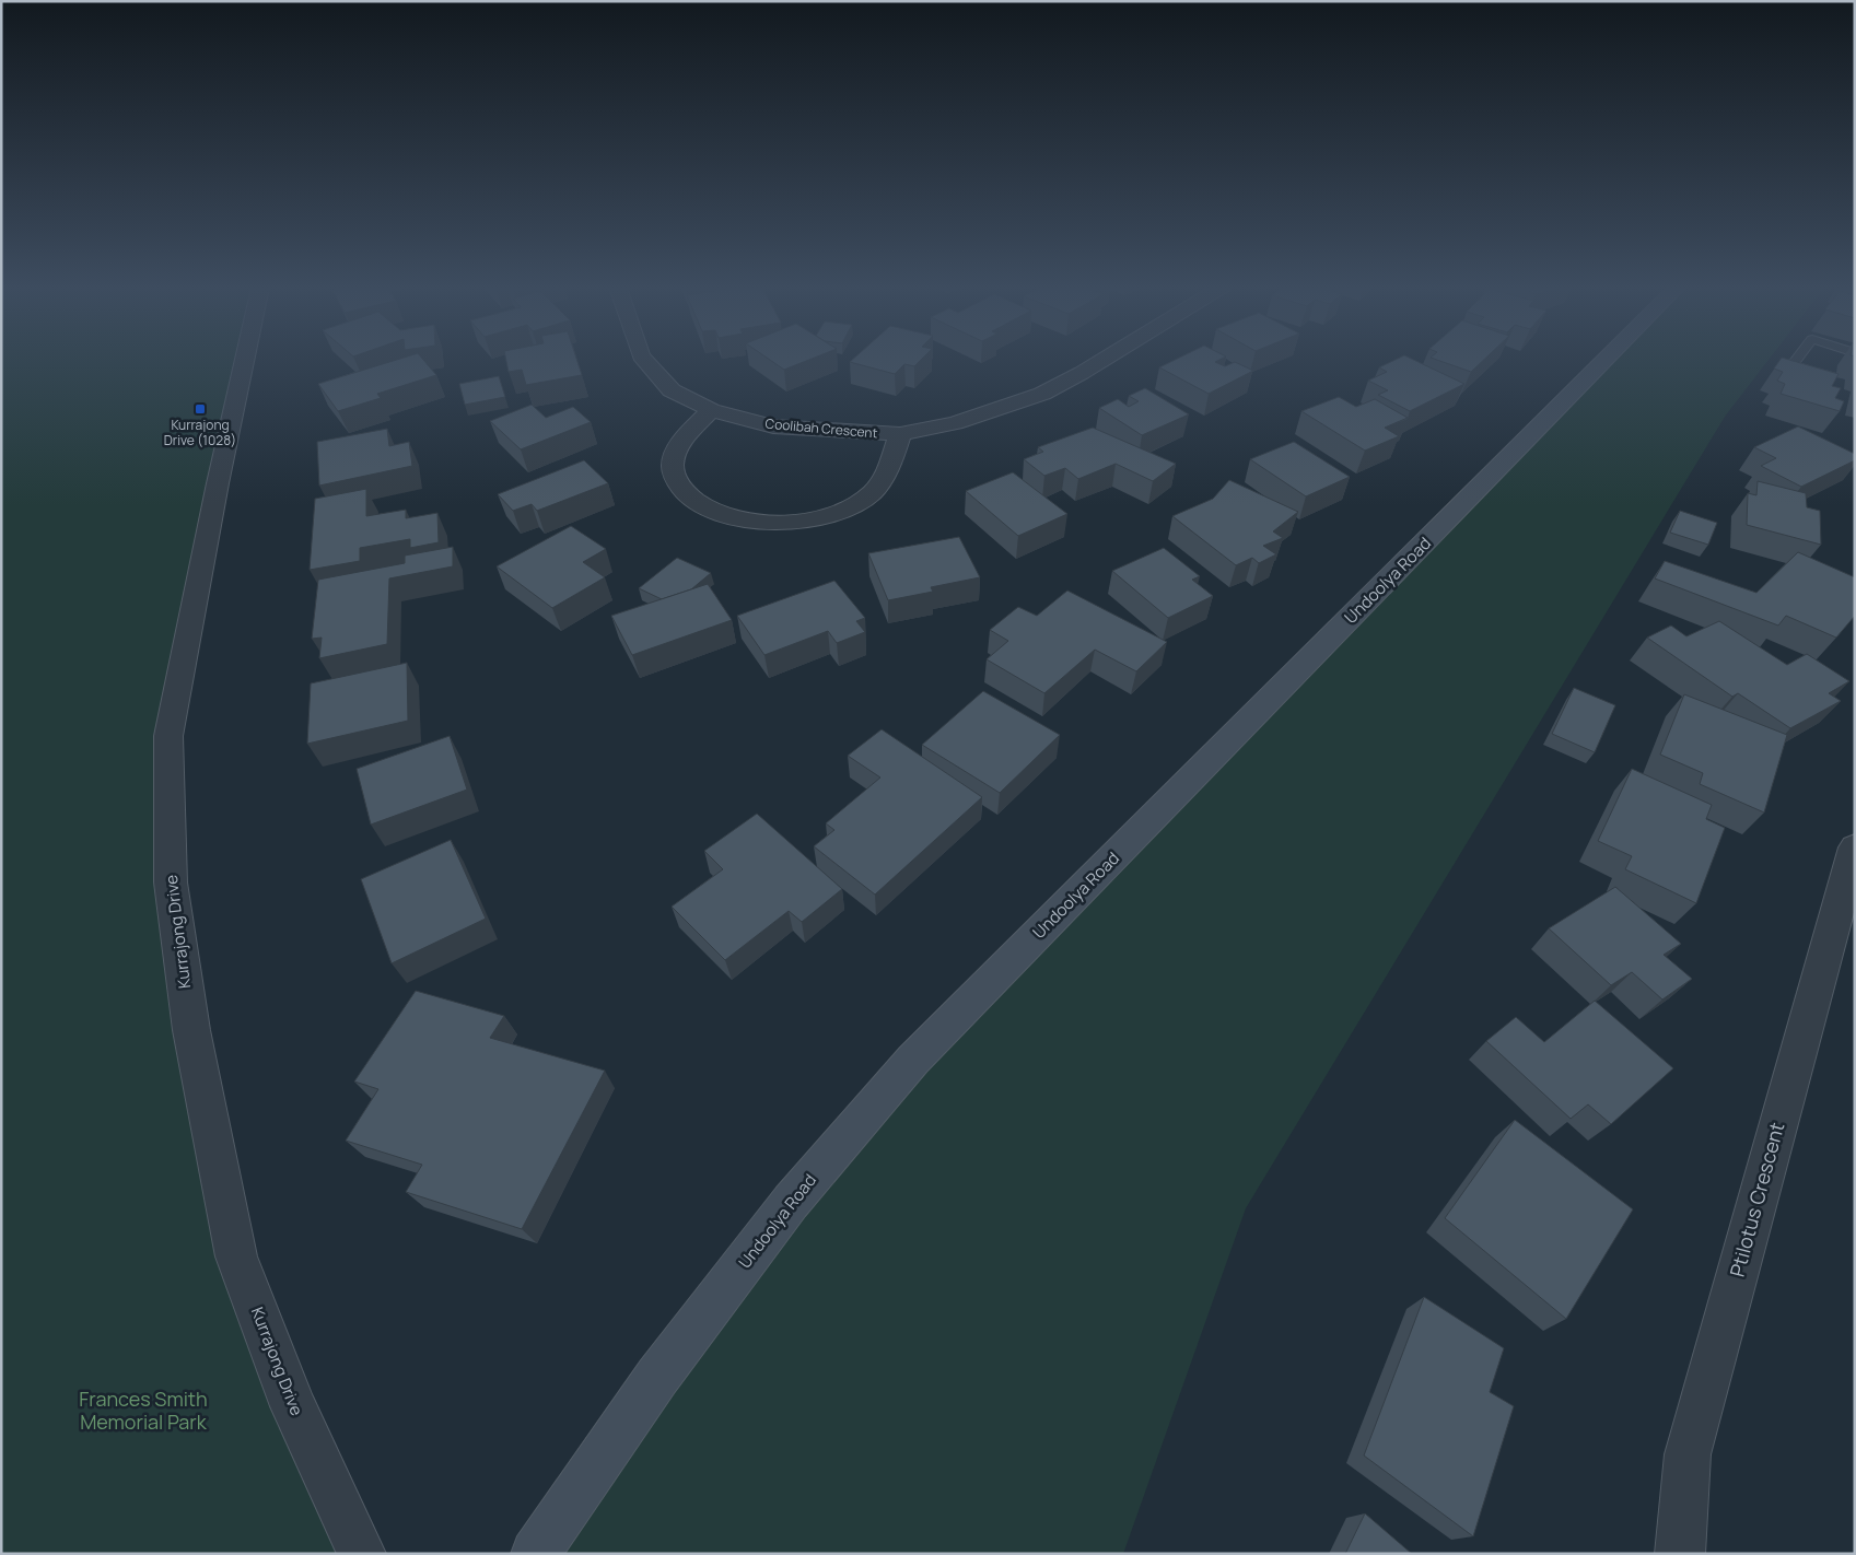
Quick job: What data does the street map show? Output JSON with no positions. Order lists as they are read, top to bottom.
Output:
{
  "streets": {
    "main road": ["Undoolya Road"],
    "street": ["Coolibah Crescent", "Kurrajong Drive", "Ptilotus Crescent"]
  },
  "parks": ["Frances Smith Memorial Park"],
  "places": {
    "transit": ["Kurrajong Drive (1028)"]
  }
}
